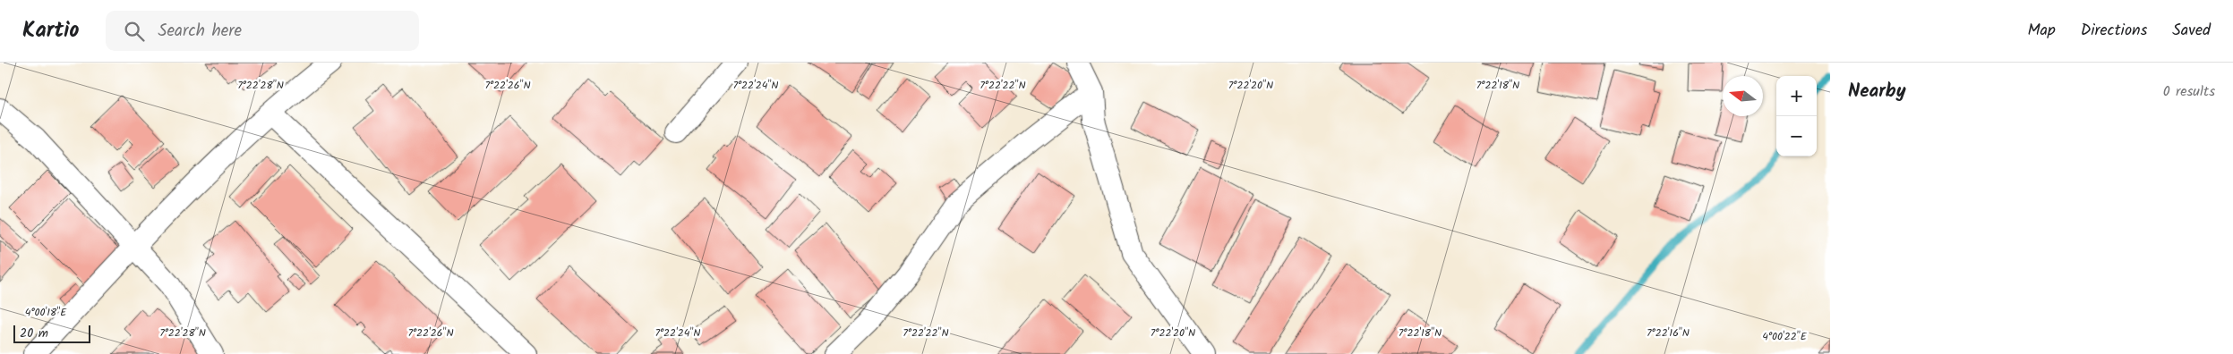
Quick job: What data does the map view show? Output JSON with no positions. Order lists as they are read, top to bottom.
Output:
{
  "scale_bar": "20 m",
  "north": "left",
  "page": {
    "header": "Kartio",
    "search": "Search here",
    "nav": ["Map", "Directions", "Saved"],
    "heading": ["Nearby", "0 results"],
    "map_buttons": ["+", "−"],
    "scale": "20 m"
  },
  "coordinates": [
    "7°22'28\"N",
    "7°22'26\"N",
    "7°22'24\"N",
    "7°22'22\"N",
    "7°22'20\"N",
    "7°22'18\"N",
    "4°00'18\"E",
    "7°22'16\"N",
    "4°00'22\"E"
  ]
}
